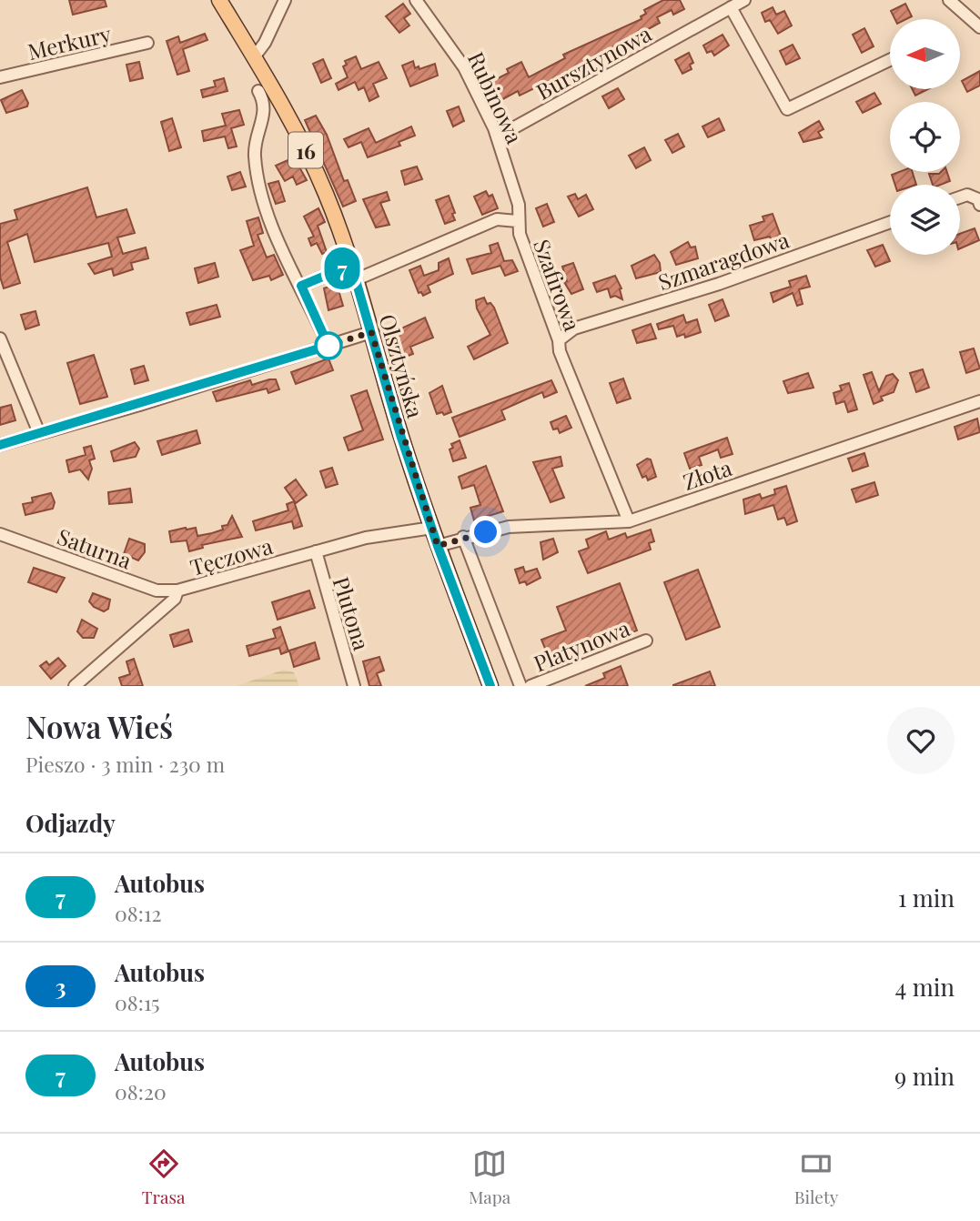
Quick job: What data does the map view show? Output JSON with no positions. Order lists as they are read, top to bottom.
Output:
{
  "streets": {
    "main road": ["16", "Olsztyńska"],
    "street": [
      "Merkury",
      "Bursztynowa",
      "Rubinowa",
      "Szmaragdowa",
      "Szafirowa",
      "Złota",
      "Saturna",
      "Tęczowa",
      "Plutona",
      "Platynowa"
    ]
  },
  "crossings": [
    ["Bursztynowa", "Rubinowa"],
    ["Rubinowa", "Szafirowa"],
    ["Szmaragdowa", "Szafirowa"],
    ["Szafirowa", "Olsztyńska"],
    ["Szafirowa", "Złota"],
    ["Olsztyńska", "Złota"],
    ["Olsztyńska", "Tęczowa"],
    ["Złota", "Platynowa"],
    ["Saturna", "Tęczowa"],
    ["Tęczowa", "Plutona"]
  ],
  "lines": ["bus line 7"],
  "north": "left",
  "page": {
    "on_map": "7",
    "heading": [
      ["Nowa Wieś", "Pieszo · 3 min · 230 m"],
      "Odjazdy"
    ],
    "list": [
      {
        "mark": "7",
        "name": "Autobus",
        "note": "08:12",
        "value": "1 min"
      },
      {
        "mark": "3",
        "name": "Autobus",
        "note": "08:15",
        "value": "4 min"
      },
      {
        "mark": "7",
        "name": "Autobus",
        "note": "08:20",
        "value": "9 min"
      }
    ],
    "tabs": ["Trasa", "Mapa", "Bilety"]
  }
}
